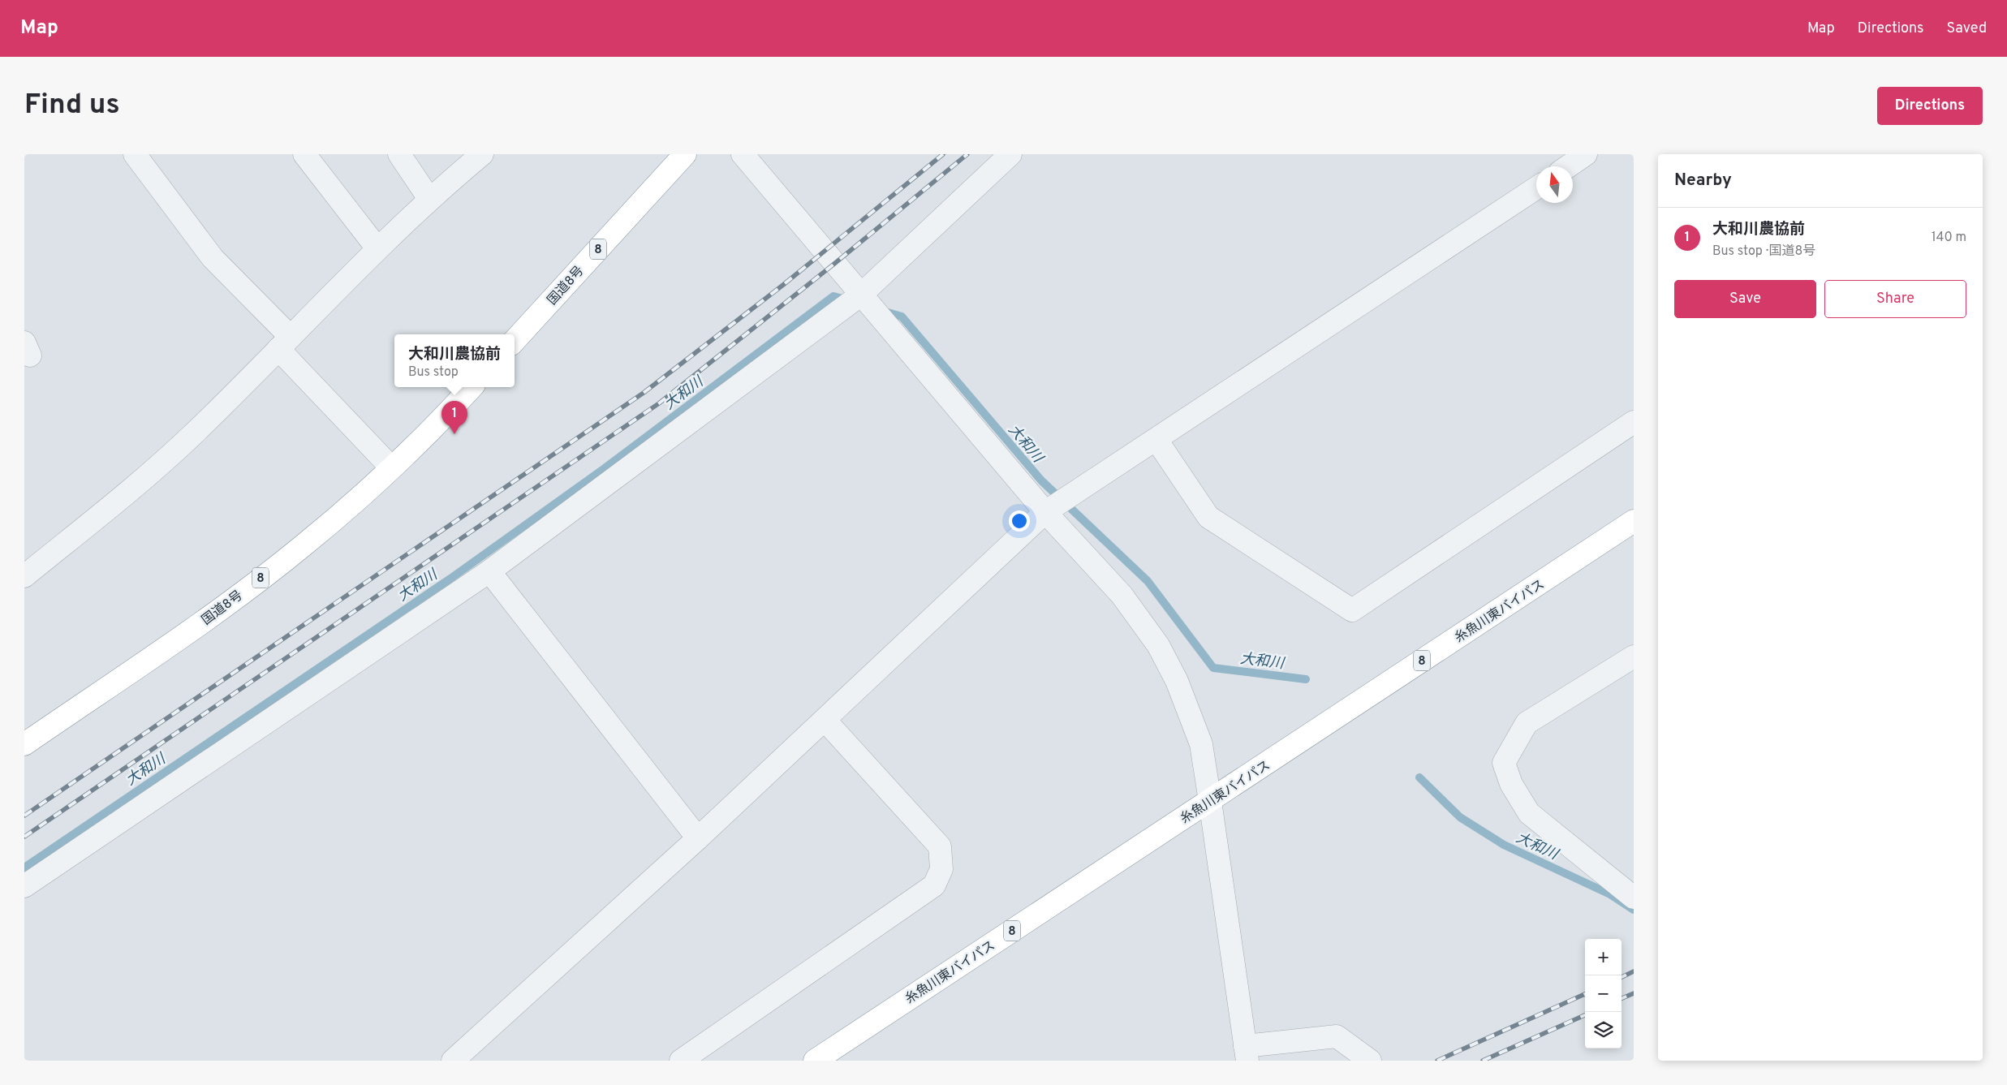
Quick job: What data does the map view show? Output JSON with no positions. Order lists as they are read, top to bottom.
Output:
{
  "streets": {
    "highway": ["8", "国道8号", "糸魚川東バイパス"]
  },
  "water": ["大和川"],
  "north": "top",
  "page": {
    "header": "Map",
    "nav": ["Map", "Directions", "Saved"],
    "buttons": [
      "Directions",
      ["Save", "Share"]
    ],
    "title": "Find us",
    "heading": "Nearby",
    "list": [
      {
        "mark": "1",
        "name": "大和川農協前",
        "note": "Bus stop · 国道8号",
        "value": "140 m"
      }
    ],
    "popup": ["大和川農協前", "Bus stop"],
    "pins": "1",
    "map_buttons": ["+", "−"]
  }
}
